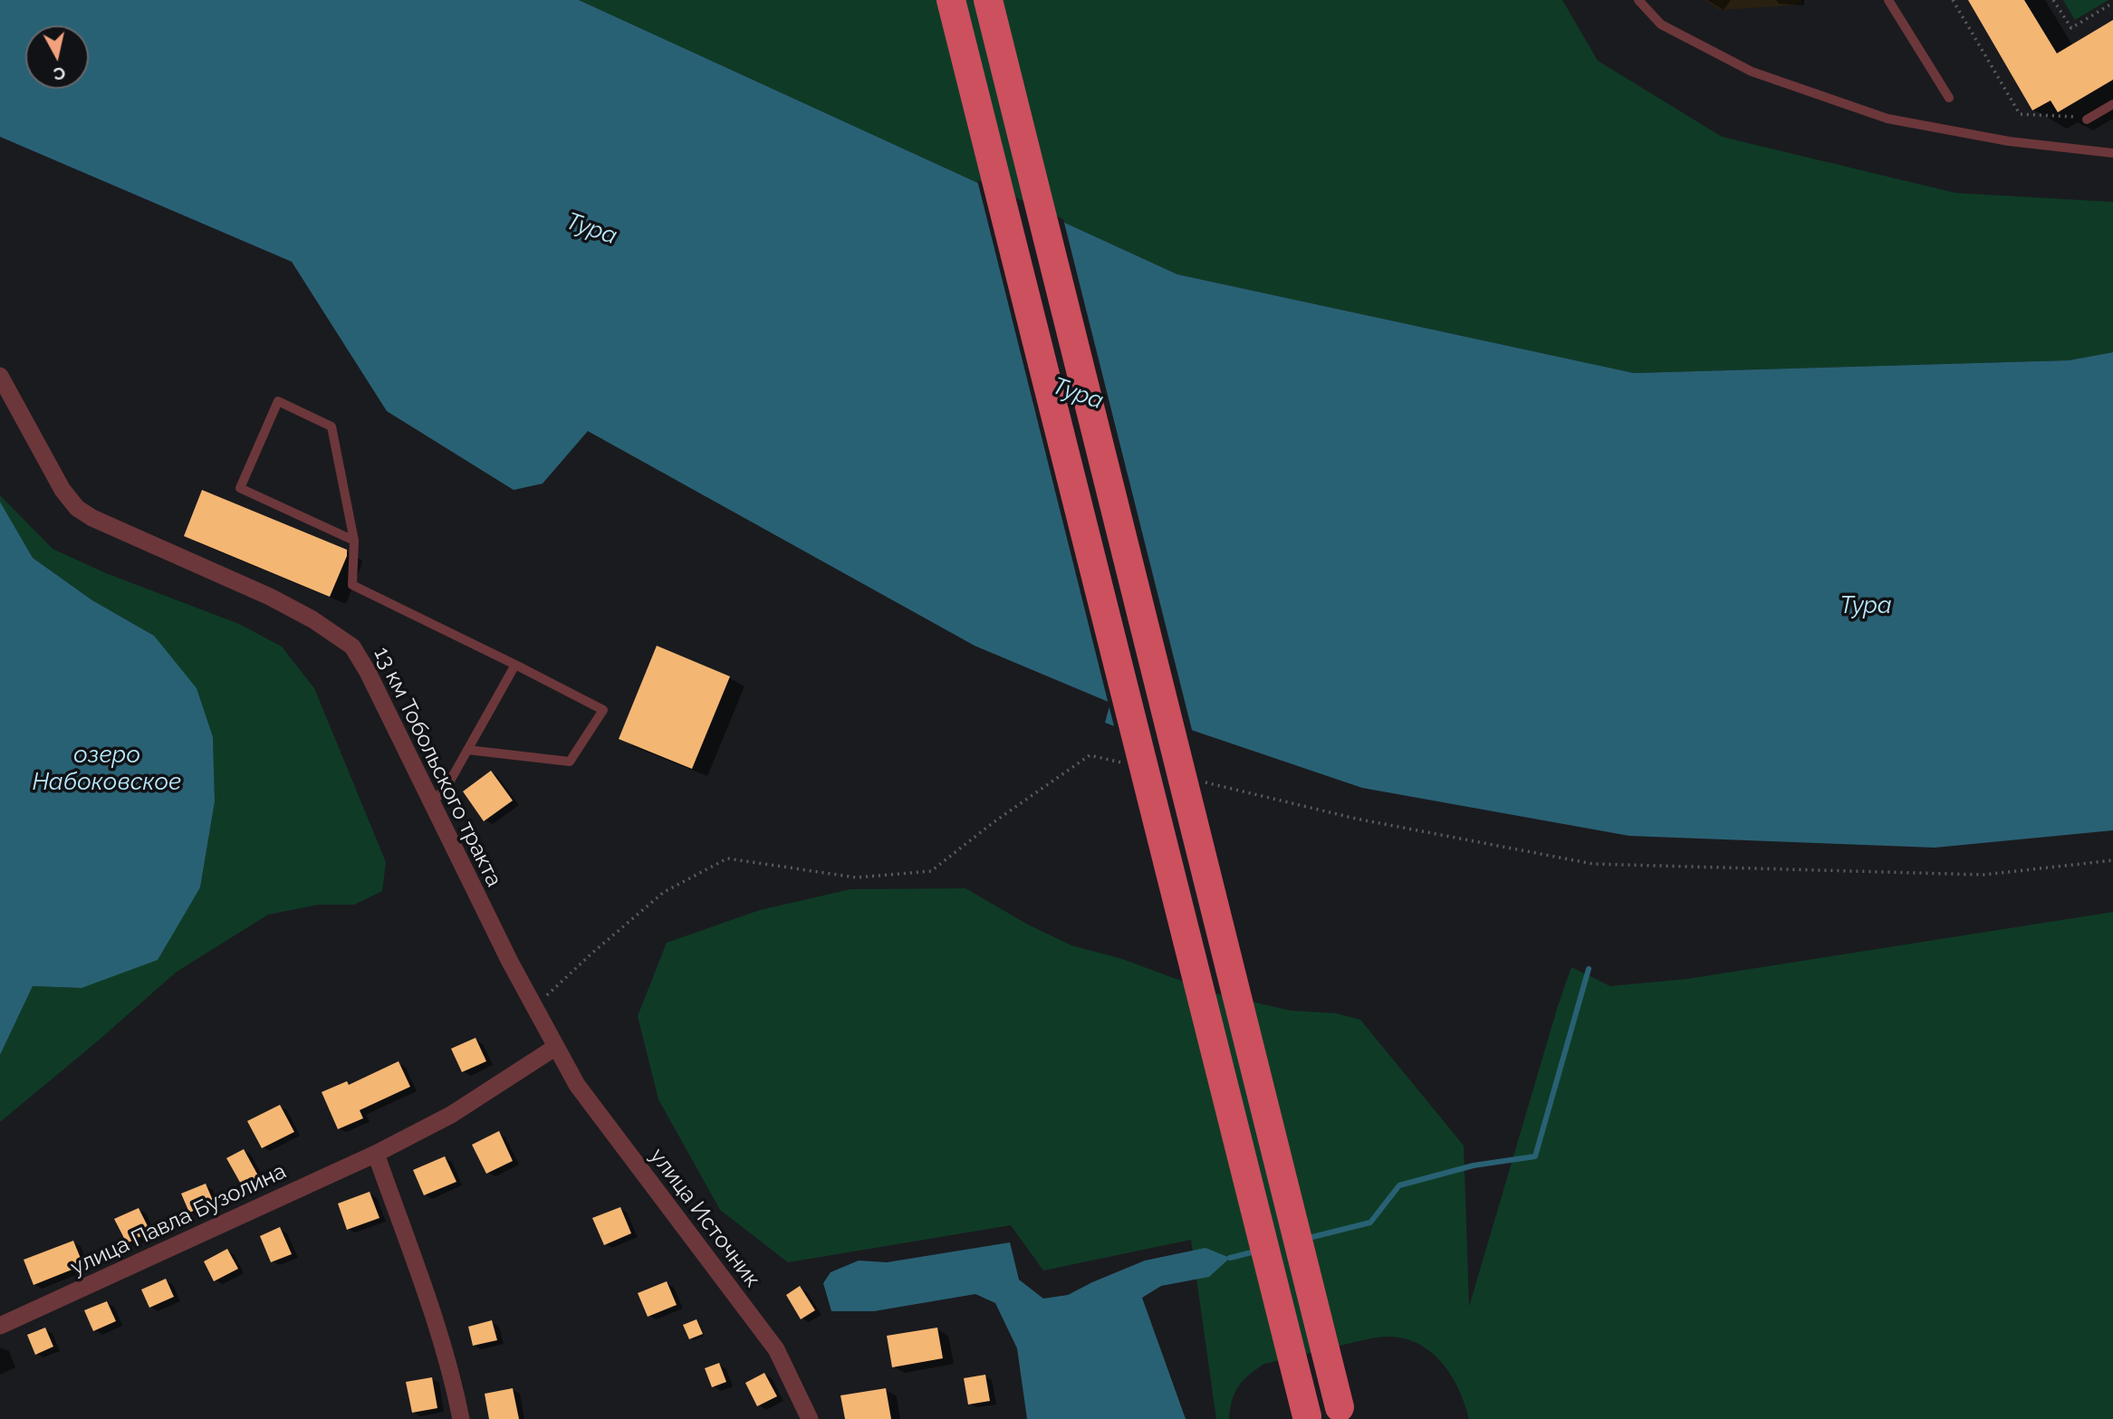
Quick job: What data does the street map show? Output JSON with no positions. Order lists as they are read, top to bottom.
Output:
{
  "streets": {
    "street": ["13 км Тобольского тракта", "улица Источник", "улица Павла Бузолина"]
  },
  "crossings": [
    ["13 км Тобольского тракта", "улица Источник"],
    ["13 км Тобольского тракта", "улица Павла Бузолина"],
    ["улица Источник", "улица Павла Бузолина"]
  ],
  "water": ["Тура", "озеро Набоковское"],
  "north": "bottom"
}
